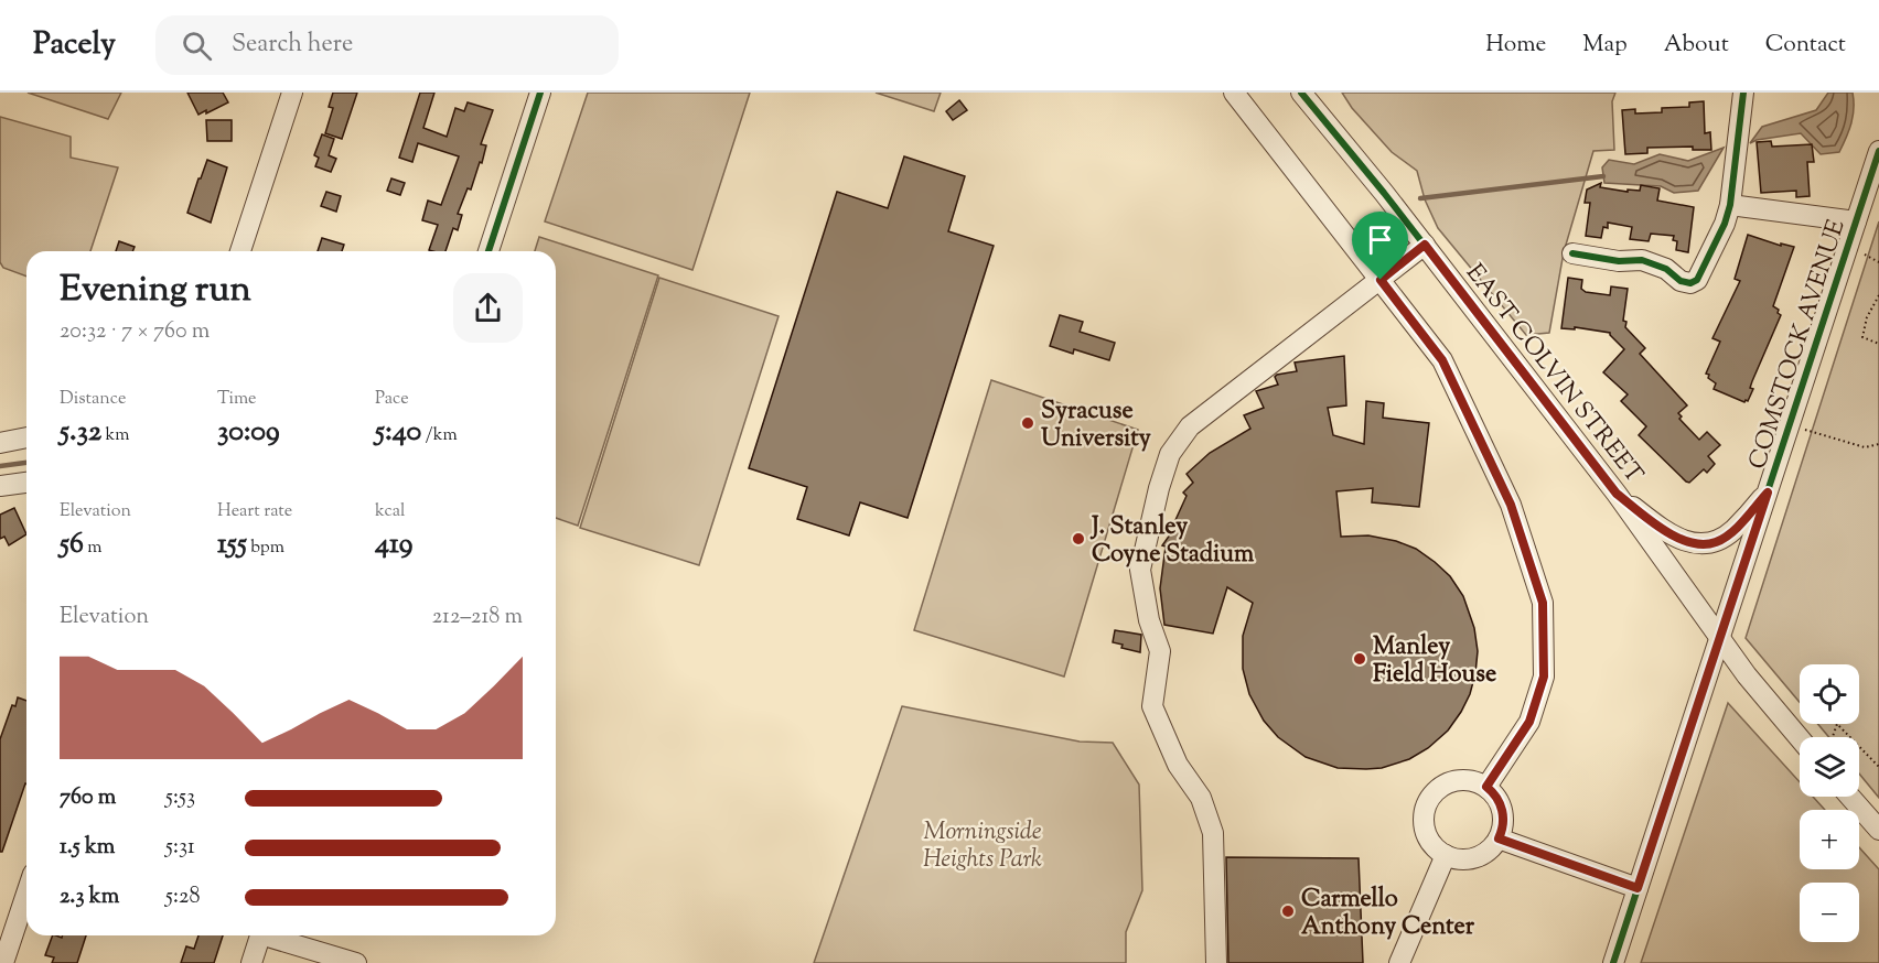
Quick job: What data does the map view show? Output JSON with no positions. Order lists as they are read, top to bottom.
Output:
{
  "streets": {
    "street": ["COMSTOCK AVENUE", "EAST COLVIN STREET"]
  },
  "crossings": [
    ["COMSTOCK AVENUE", "EAST COLVIN STREET"]
  ],
  "parks": ["Morningside Heights Park"],
  "places": [
    "Syracuse University",
    "J. Stanley Coyne Stadium",
    "Manley Field House",
    "Carmello Anthony Center"
  ],
  "page": {
    "header": "Pacely",
    "search": "Search here",
    "nav": [
      "Home",
      "Map",
      "About",
      "Contact"
    ],
    "heading": ["Evening run", "20:32 · 7 × 760 m"],
    "stats": [
      ["Distance", "5.32 km"],
      ["Time", "30:09"],
      ["Pace", "5:40 /km"],
      ["Elevation", "56 m"],
      ["Heart rate", "155 bpm"],
      ["kcal", "419"]
    ],
    "chart": ["Elevation", "212–218 m"],
    "map_buttons": ["+", "−"],
    "list": [
      {
        "name": "760 m",
        "note": "5:53"
      },
      {
        "name": "1.5 km",
        "note": "5:31"
      },
      {
        "name": "2.3 km",
        "note": "5:28"
      }
    ]
  }
}
